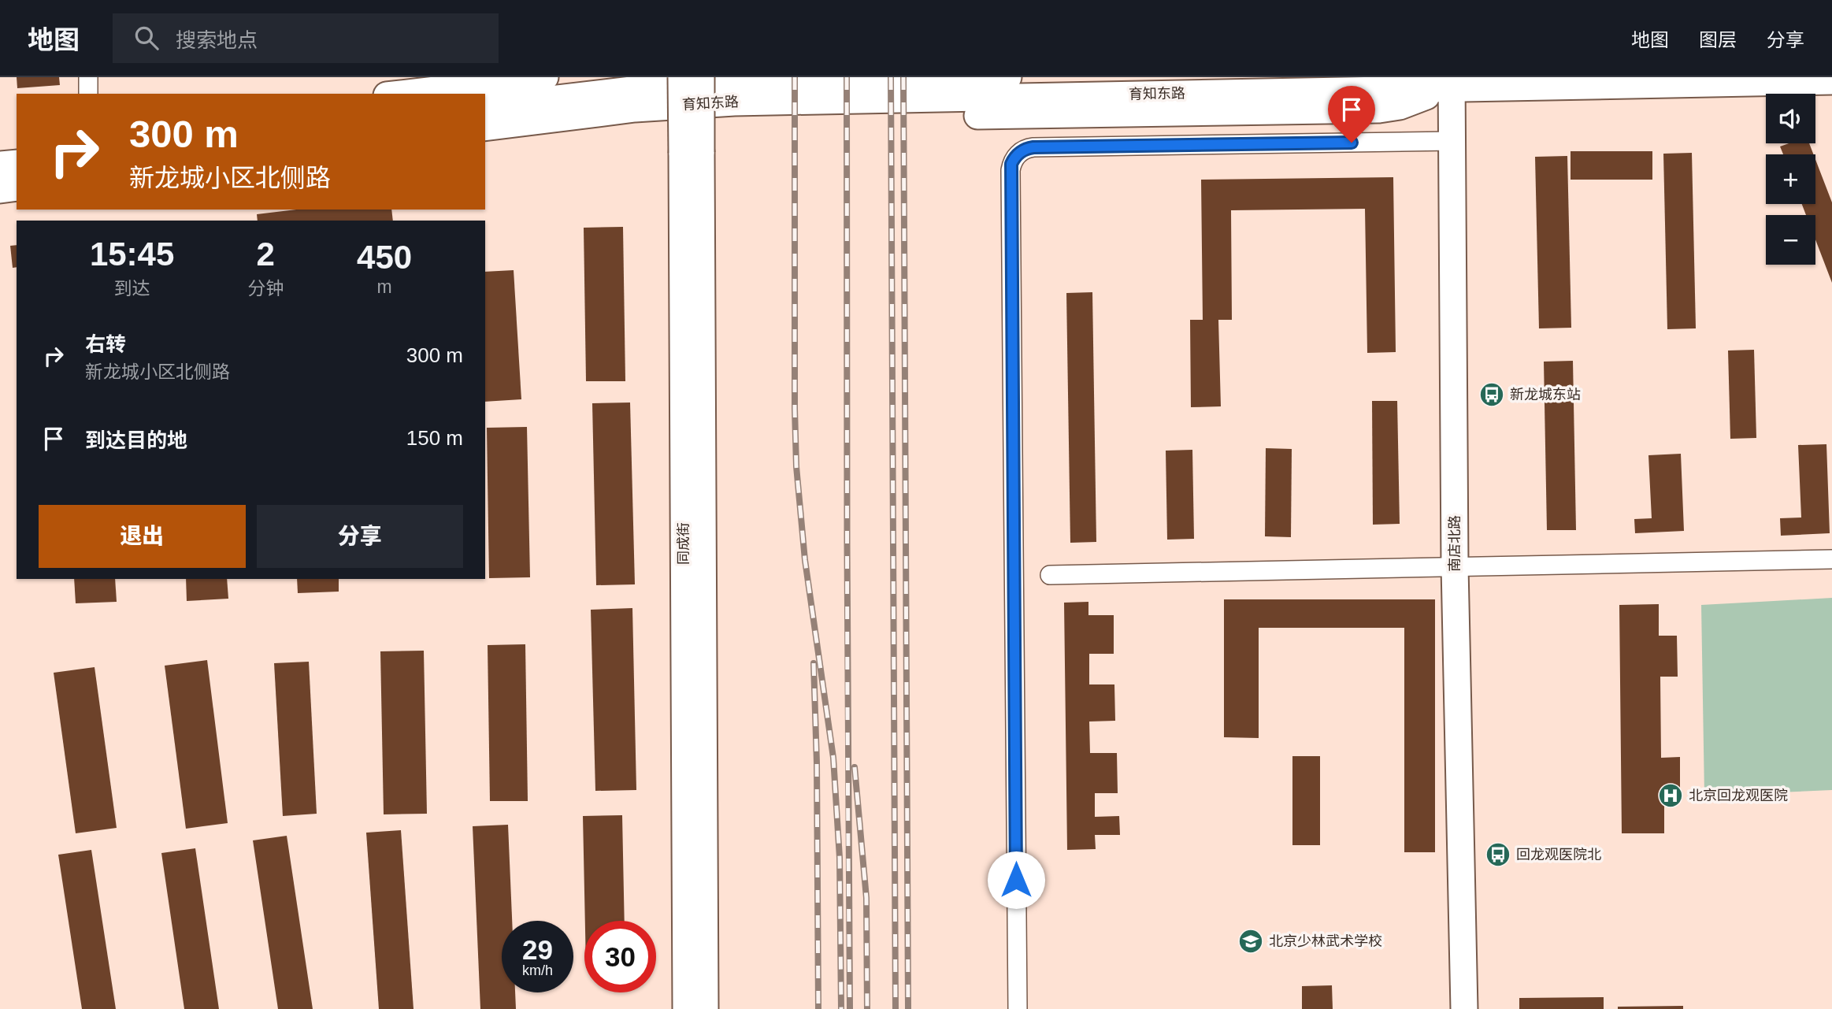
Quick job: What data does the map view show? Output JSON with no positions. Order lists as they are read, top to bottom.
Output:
{
  "streets": {
    "main road": ["育知东路", "同成街", "南店北路"]
  },
  "crossings": [
    ["育知东路", "南店北路"]
  ],
  "places": {
    "bus stop": ["新龙城东站", "回龙观医院北"],
    "hospital": ["北京回龙观医院"],
    "school or university": ["北京少林武术学校"]
  },
  "page": {
    "header": "地图",
    "search": "搜索地点",
    "nav": ["地图", "图层", "分享"],
    "map_buttons": ["+", "−"],
    "turn": ["300 m", "新龙城小区北侧路"],
    "eta": [
      "15:45",
      "到达",
      "2",
      "分钟",
      "450",
      "m"
    ],
    "list": [
      {
        "name": "右转",
        "note": "新龙城小区北侧路",
        "value": "300 m"
      },
      {
        "name": "到达目的地",
        "value": "150 m"
      }
    ],
    "buttons": ["退出", "分享"],
    "speed": "29 km/h",
    "limit": "30"
  }
}
